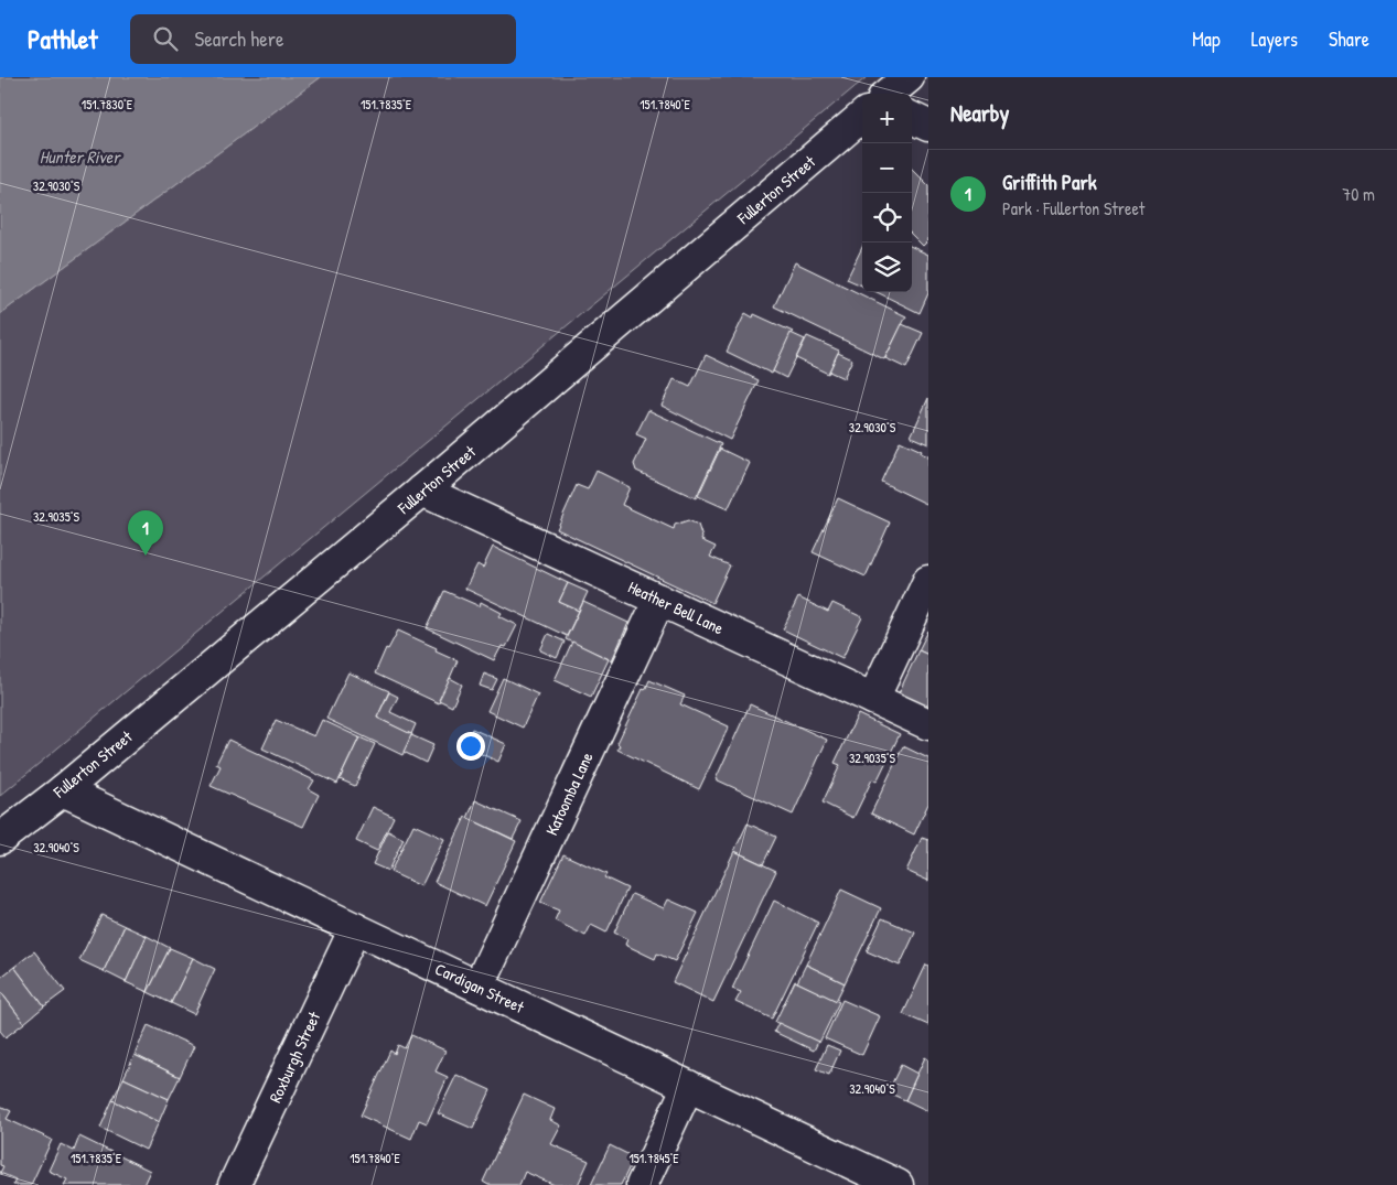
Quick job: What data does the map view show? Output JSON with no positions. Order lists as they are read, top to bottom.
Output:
{
  "streets": {
    "street": [
      "Fullerton Street",
      "Heather Bell Lane",
      "Katoomba Lane",
      "Cardigan Street",
      "Roxburgh Street"
    ]
  },
  "crossings": [
    ["Fullerton Street", "Heather Bell Lane"],
    ["Fullerton Street", "Cardigan Street"],
    ["Heather Bell Lane", "Katoomba Lane"],
    ["Katoomba Lane", "Cardigan Street"],
    ["Cardigan Street", "Roxburgh Street"]
  ],
  "water": ["Hunter River"],
  "page": {
    "header": "Pathlet",
    "search": "Search here",
    "nav": ["Map", "Layers", "Share"],
    "heading": "Nearby",
    "map_buttons": ["+", "−"],
    "list": [
      {
        "mark": "1",
        "name": "Griffith Park",
        "note": "Park · Fullerton Street",
        "value": "70 m"
      }
    ],
    "pins": "1"
  },
  "coordinates": [
    "151.7830°E",
    "151.7835°E",
    "151.7840°E",
    "32.9030°S",
    "32.9035°S",
    "32.9040°S",
    "151.7845°E"
  ]
}
